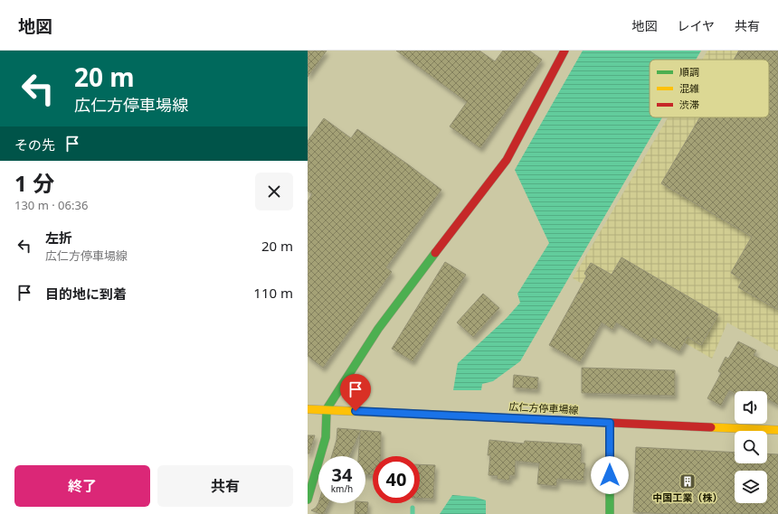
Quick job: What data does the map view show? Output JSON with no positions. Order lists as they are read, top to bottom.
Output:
{
  "streets": {
    "street": ["広仁方停車場線"]
  },
  "places": {
    "building": ["中国工業（株）"]
  },
  "legend": ["順調", "混雑", "渋滞"],
  "page": {
    "header": "地図",
    "nav": ["地図", "レイヤ", "共有"],
    "turn": ["20 m", "広仁方停車場線"],
    "then": "その先",
    "heading": ["1 分", "130 m · 06:36"],
    "list": [
      {
        "name": "左折",
        "note": "広仁方停車場線",
        "value": "20 m"
      },
      {
        "name": "目的地に到着",
        "value": "110 m"
      }
    ],
    "speed": "34 km/h",
    "limit": "40",
    "buttons": ["終了", "共有"]
  }
}
